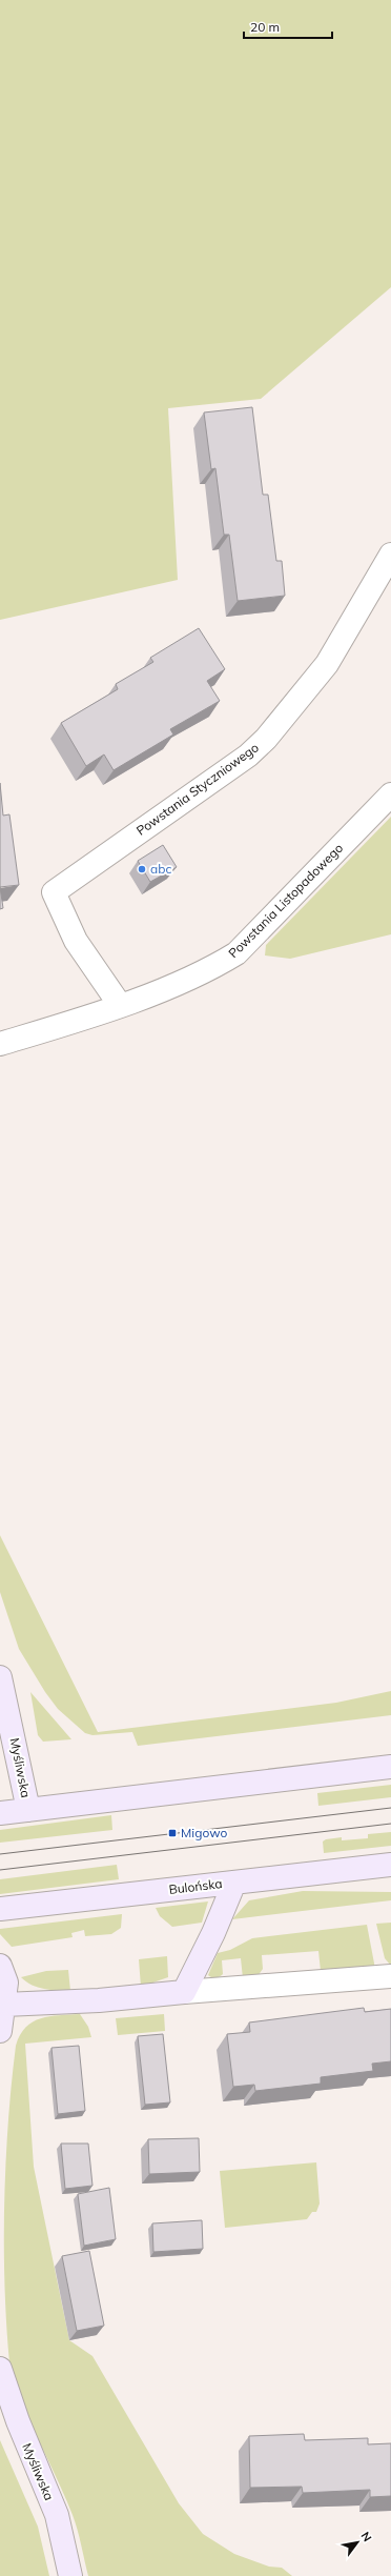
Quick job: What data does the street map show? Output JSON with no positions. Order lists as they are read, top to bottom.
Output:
{
  "streets": {
    "main road": ["Myśliwska", "Bulońska"],
    "street": ["Powstania Styczniowego", "Powstania Listopadowego"]
  },
  "crossings": [
    ["Powstania Styczniowego", "Powstania Listopadowego"]
  ],
  "places": {
    "other": ["abc"],
    "transit": ["Migowo"]
  },
  "scale_bar": "20 m",
  "north": "top right"
}
